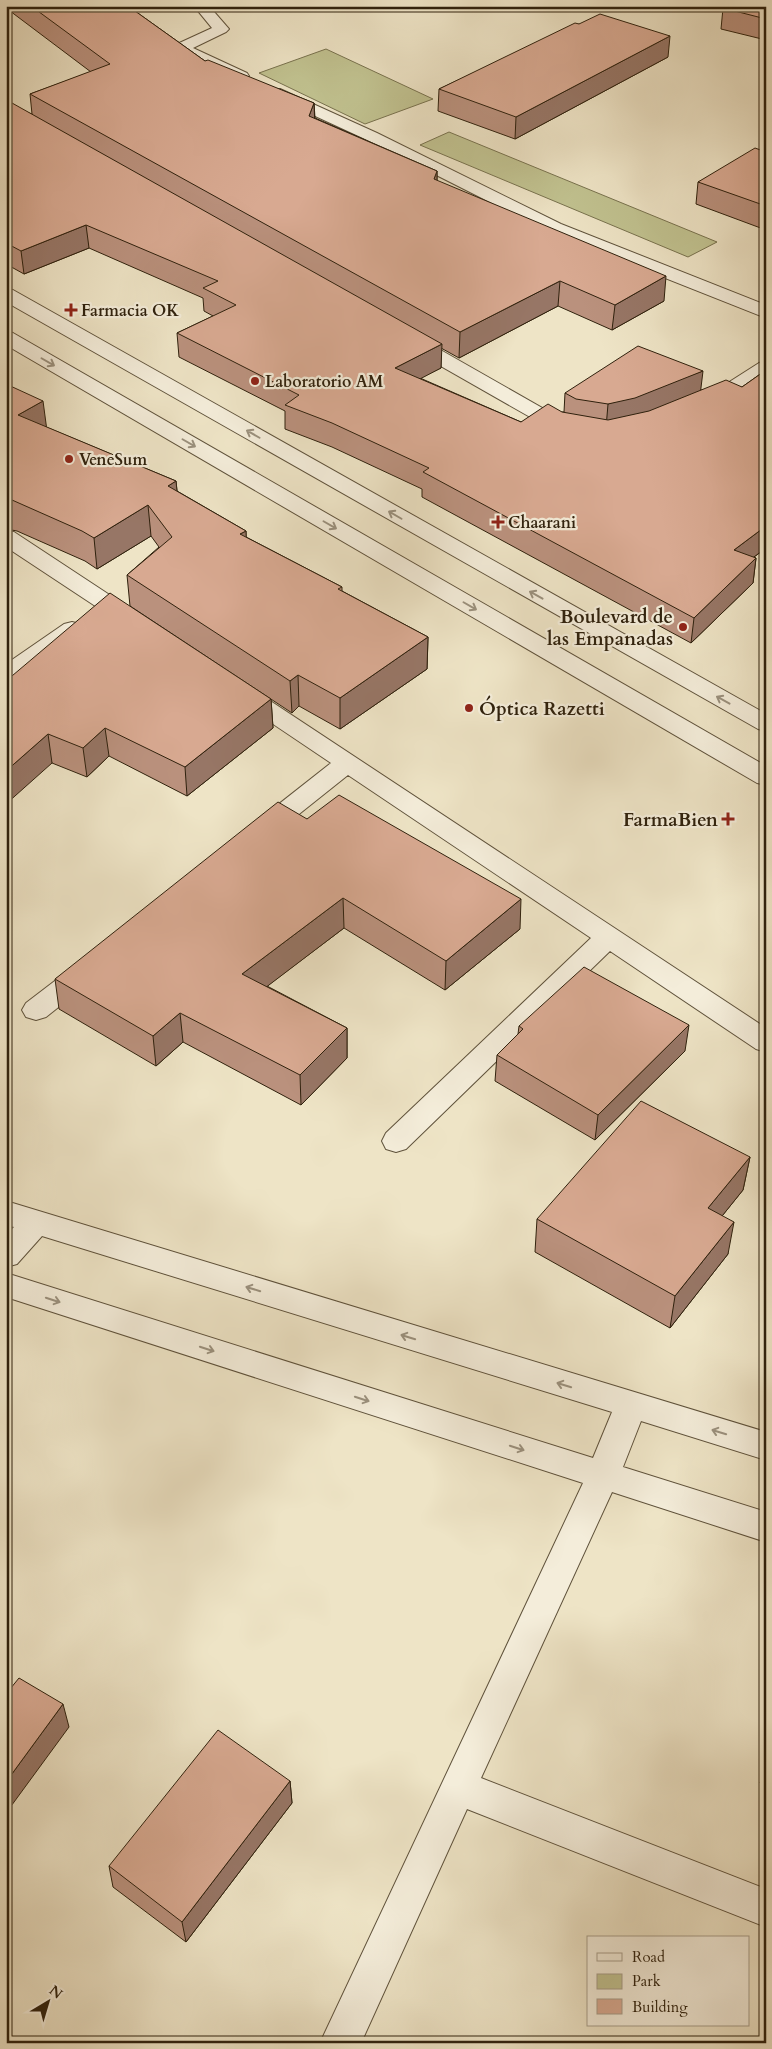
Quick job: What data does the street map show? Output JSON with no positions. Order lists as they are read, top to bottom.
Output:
{
  "places": {
    "health": ["Farmacia OK", "Chaarani", "FarmaBien"],
    "other": [
      "Laboratorio AM",
      "VeneSum",
      "Boulevard de las Empanadas",
      "Óptica Razetti"
    ]
  },
  "legend": ["Road", "Park", "Building"],
  "north": "top right"
}
